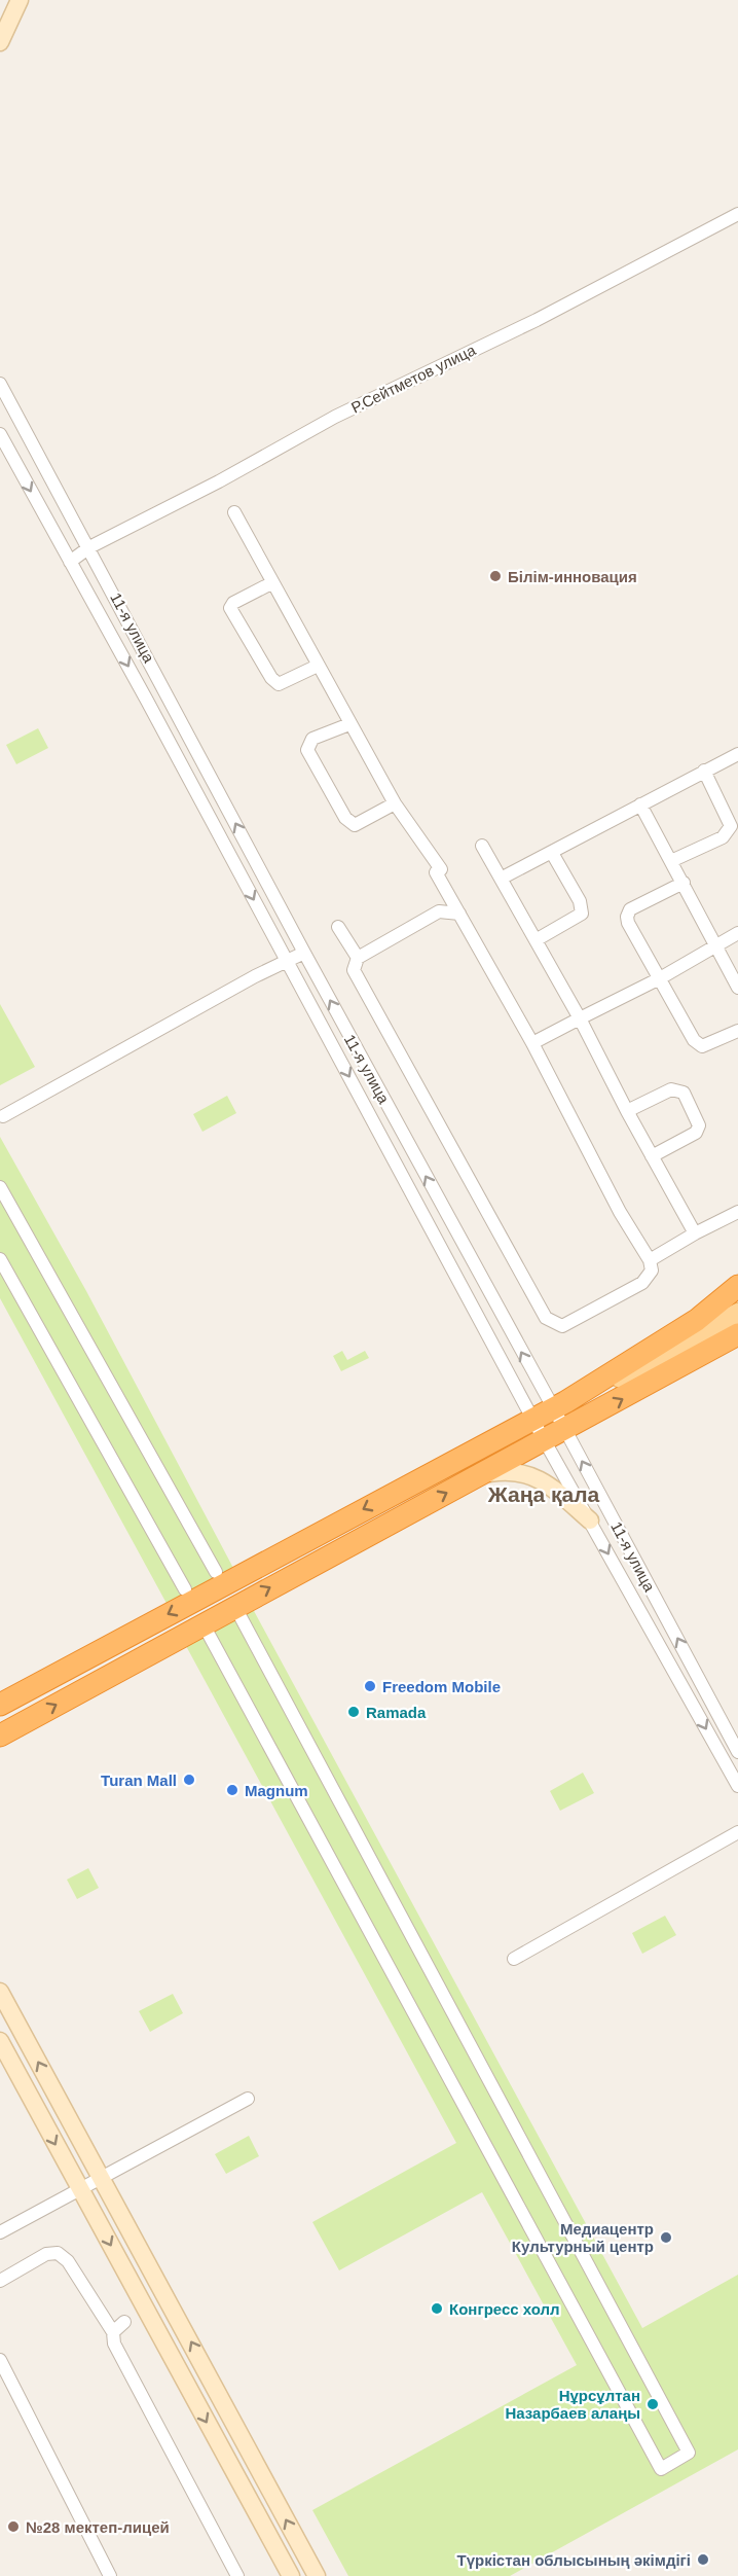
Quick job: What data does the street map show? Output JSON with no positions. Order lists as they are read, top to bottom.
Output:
{
  "streets": {
    "street": ["Р.Сейтметов улица", "11-я улица"]
  },
  "crossings": [
    ["Р.Сейтметов улица", "11-я улица"]
  ],
  "districts": ["Жаңа қала"],
  "places": [
    "Білім-инновация",
    "Freedom Mobile",
    "Ramada",
    "Turan Mall",
    "Magnum",
    "Медиацентр Культурный центр",
    "Конгресс холл",
    "Нұрсұлтан Назарбаев алаңы",
    "№28 мектеп-лицей",
    "Түркістан облысының әкімдігі"
  ]
}
